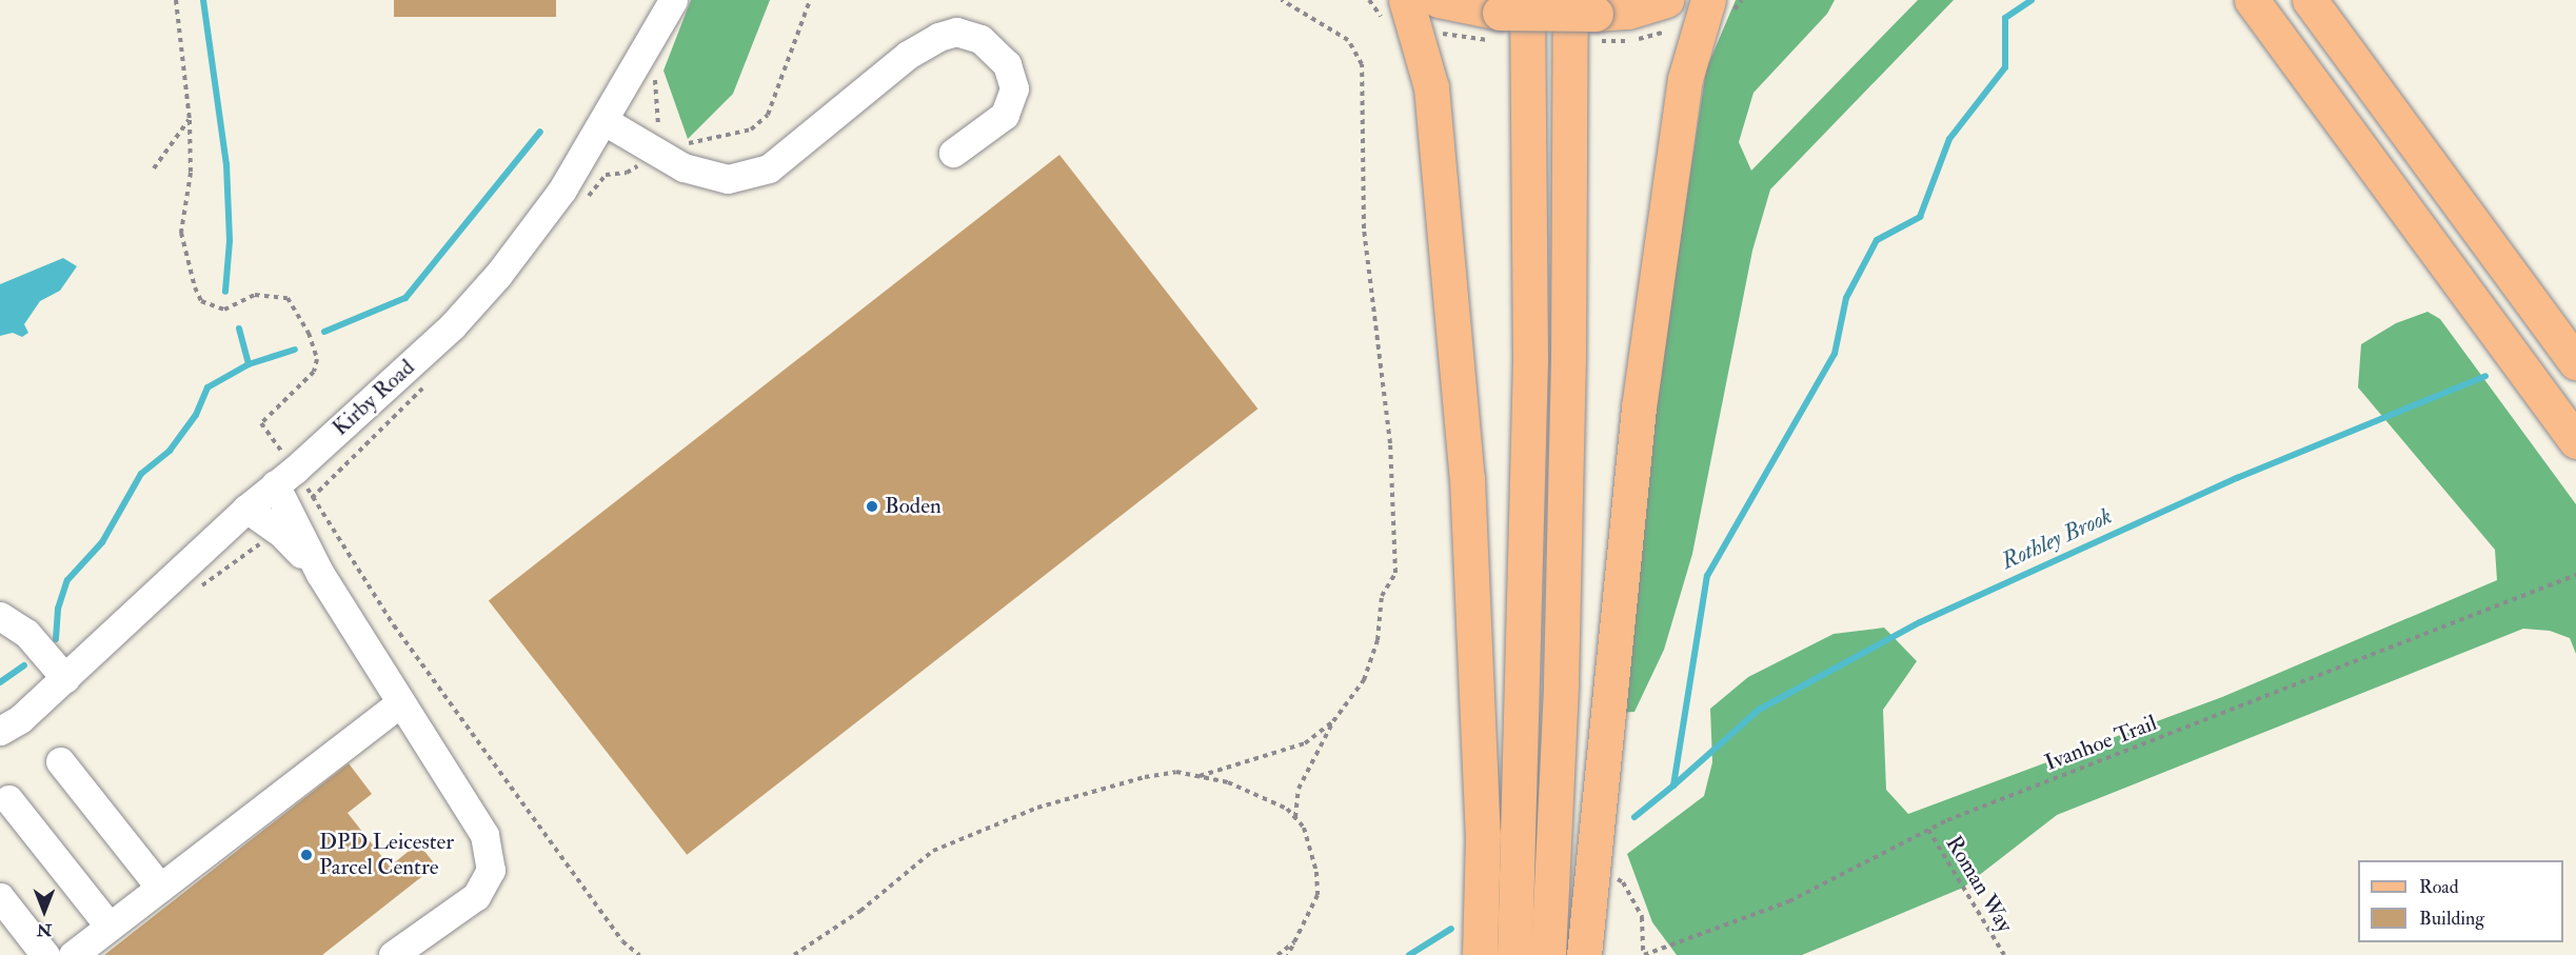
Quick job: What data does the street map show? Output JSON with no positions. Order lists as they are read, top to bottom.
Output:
{
  "streets": {
    "street": ["Kirby Road"],
    "path": ["Ivanhoe Trail", "Roman Way"]
  },
  "crossings": [
    ["Ivanhoe Trail", "Roman Way"]
  ],
  "water": ["Rothley Brook"],
  "places": ["Boden", "DPD Leicester Parcel Centre"],
  "legend": ["Road", "Building"],
  "north": "bottom"
}
